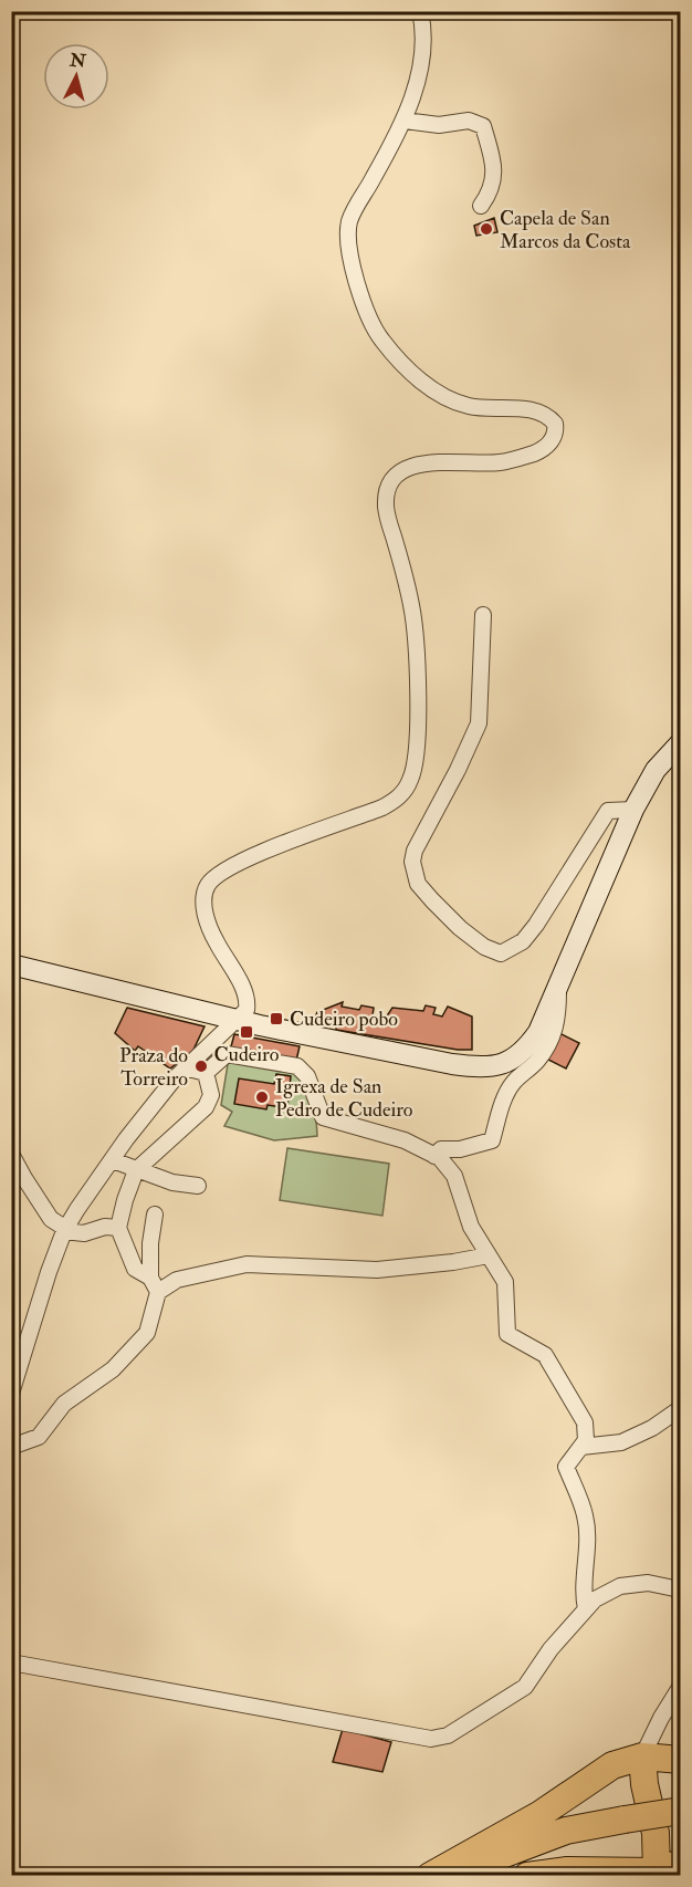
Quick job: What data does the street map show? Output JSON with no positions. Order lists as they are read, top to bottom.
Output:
{
  "places": {
    "other": ["Capela de San Marcos da Costa", "Praza do Torreiro", "Igrexa de San Pedro de Cudeiro"],
    "transit": ["Cudeiro pobo", "Cudeiro"]
  },
  "north": "top"
}
